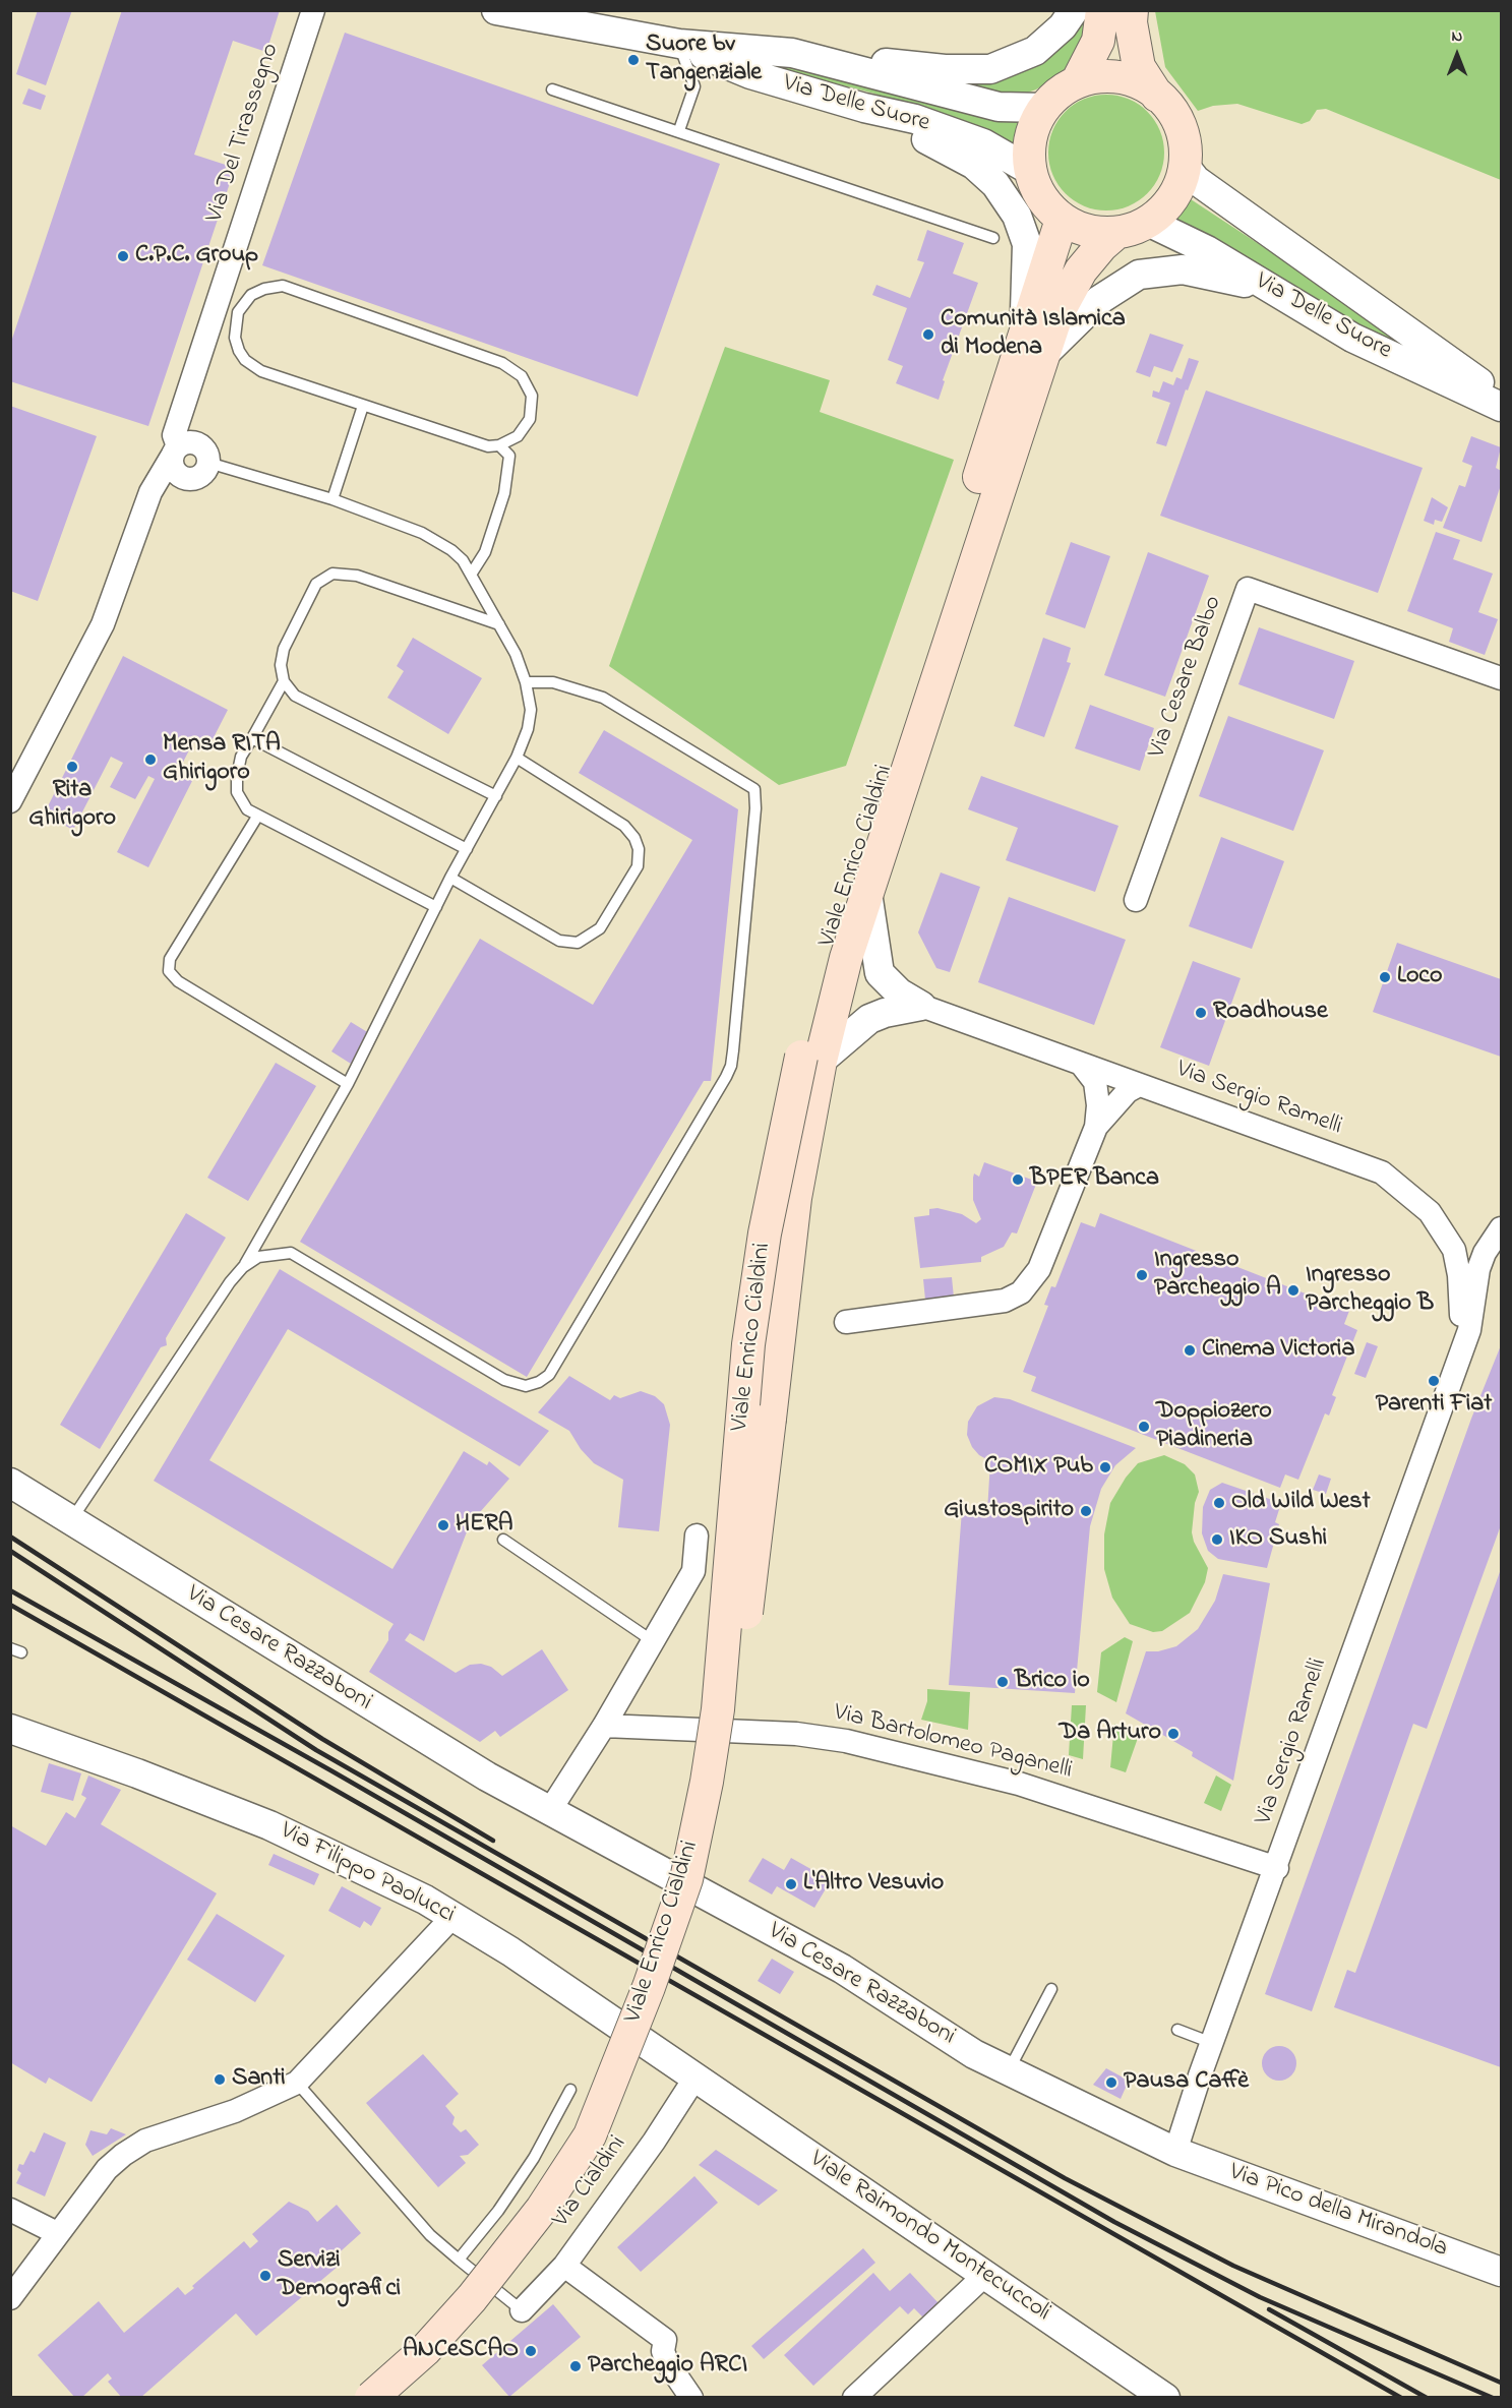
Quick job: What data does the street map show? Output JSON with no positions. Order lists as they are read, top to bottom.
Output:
{
  "streets": {
    "main road": ["Viale Enrico Cialdini"],
    "street": [
      "Via Delle Suore",
      "Via Del Tirassegno",
      "Via Cesare Balbo",
      "Via Sergio Ramelli",
      "Via Cesare Razzaboni",
      "Via Bartolomeo Paganelli",
      "Via Filippo Paolucci",
      "Via Cialdini",
      "Via Pico della Mirandola",
      "Viale Raimondo Montecuccoli"
    ]
  },
  "crossings": [
    ["Via Delle Suore", "Viale Enrico Cialdini"],
    ["Via Sergio Ramelli", "Via Cesare Razzaboni"],
    ["Via Sergio Ramelli", "Via Bartolomeo Paganelli"],
    ["Via Sergio Ramelli", "Via Pico della Mirandola"],
    ["Via Cesare Razzaboni", "Via Pico della Mirandola"],
    ["Via Filippo Paolucci", "Via Cialdini"],
    ["Via Filippo Paolucci", "Viale Raimondo Montecuccoli"],
    ["Via Cialdini", "Viale Raimondo Montecuccoli"]
  ],
  "places": [
    "Suore bv Tangenziale",
    "C.P.C. Group",
    "Comunità Islamica di Modena",
    "Mensa RITA Ghirigoro",
    "Rita Ghirigoro",
    "Loco",
    "Roadhouse",
    "BPER Banca",
    "Ingresso Parcheggio A",
    "Ingresso Parcheggio B",
    "Cinema Victoria",
    "Parenti Fiat",
    "Doppiozero Piadineria",
    "COMIX Pub",
    "Old Wild West",
    "Giustospirito",
    "HERA",
    "IKO Sushi",
    "Brico io",
    "Da Arturo",
    "L'Altro Vesuvio",
    "Santi",
    "Pausa Caffè",
    "Servizi Demografici",
    "ANCeSCAO",
    "Parcheggio ARCI"
  ],
  "north": "top"
}
